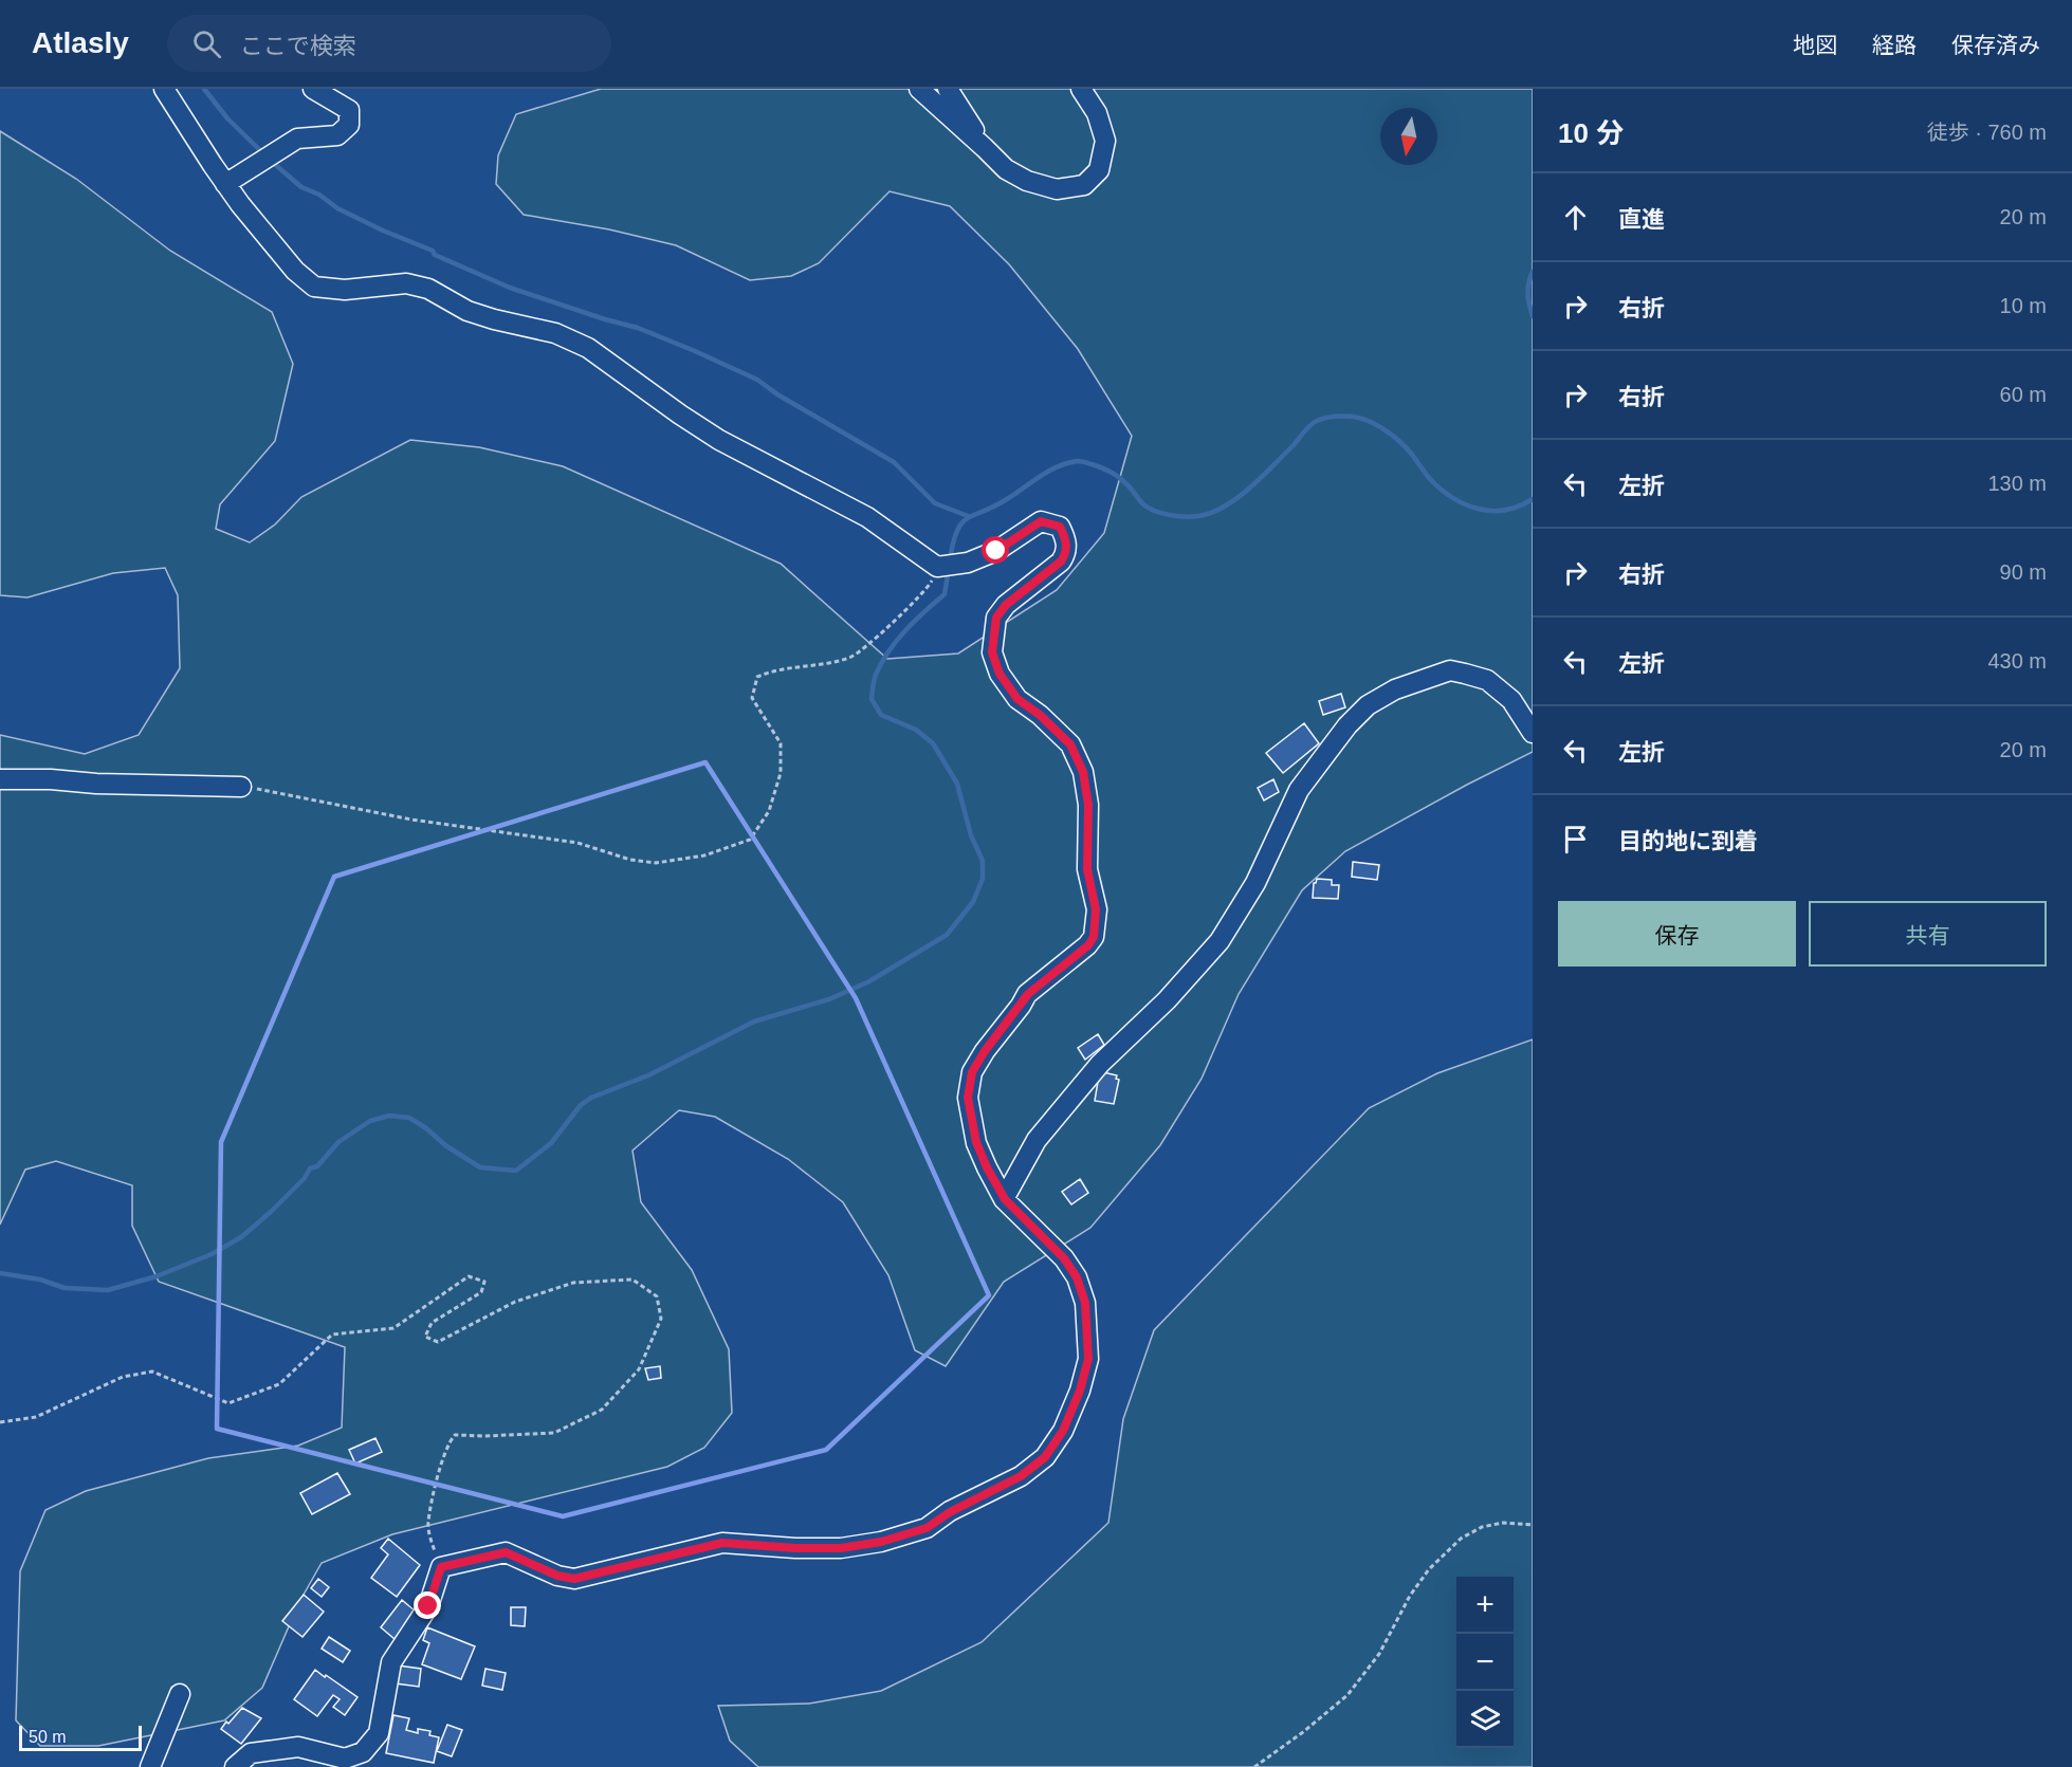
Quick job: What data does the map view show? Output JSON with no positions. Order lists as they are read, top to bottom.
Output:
{
  "scale_bar": "50 m",
  "north": "bottom",
  "page": {
    "header": "Atlasly",
    "search": "ここで検索",
    "nav": ["地図", "経路", "保存済み"],
    "heading": ["10 分", "徒歩 · 760 m"],
    "list": [
      ["直進", "20 m"],
      ["右折", "10 m"],
      ["右折", "60 m"],
      ["左折", "130 m"],
      ["右折", "90 m"],
      ["左折", "430 m"],
      ["左折", "20 m"],
      "目的地に到着"
    ],
    "buttons": ["保存", "共有"],
    "map_buttons": ["+", "−"],
    "scale": "50 m"
  }
}
